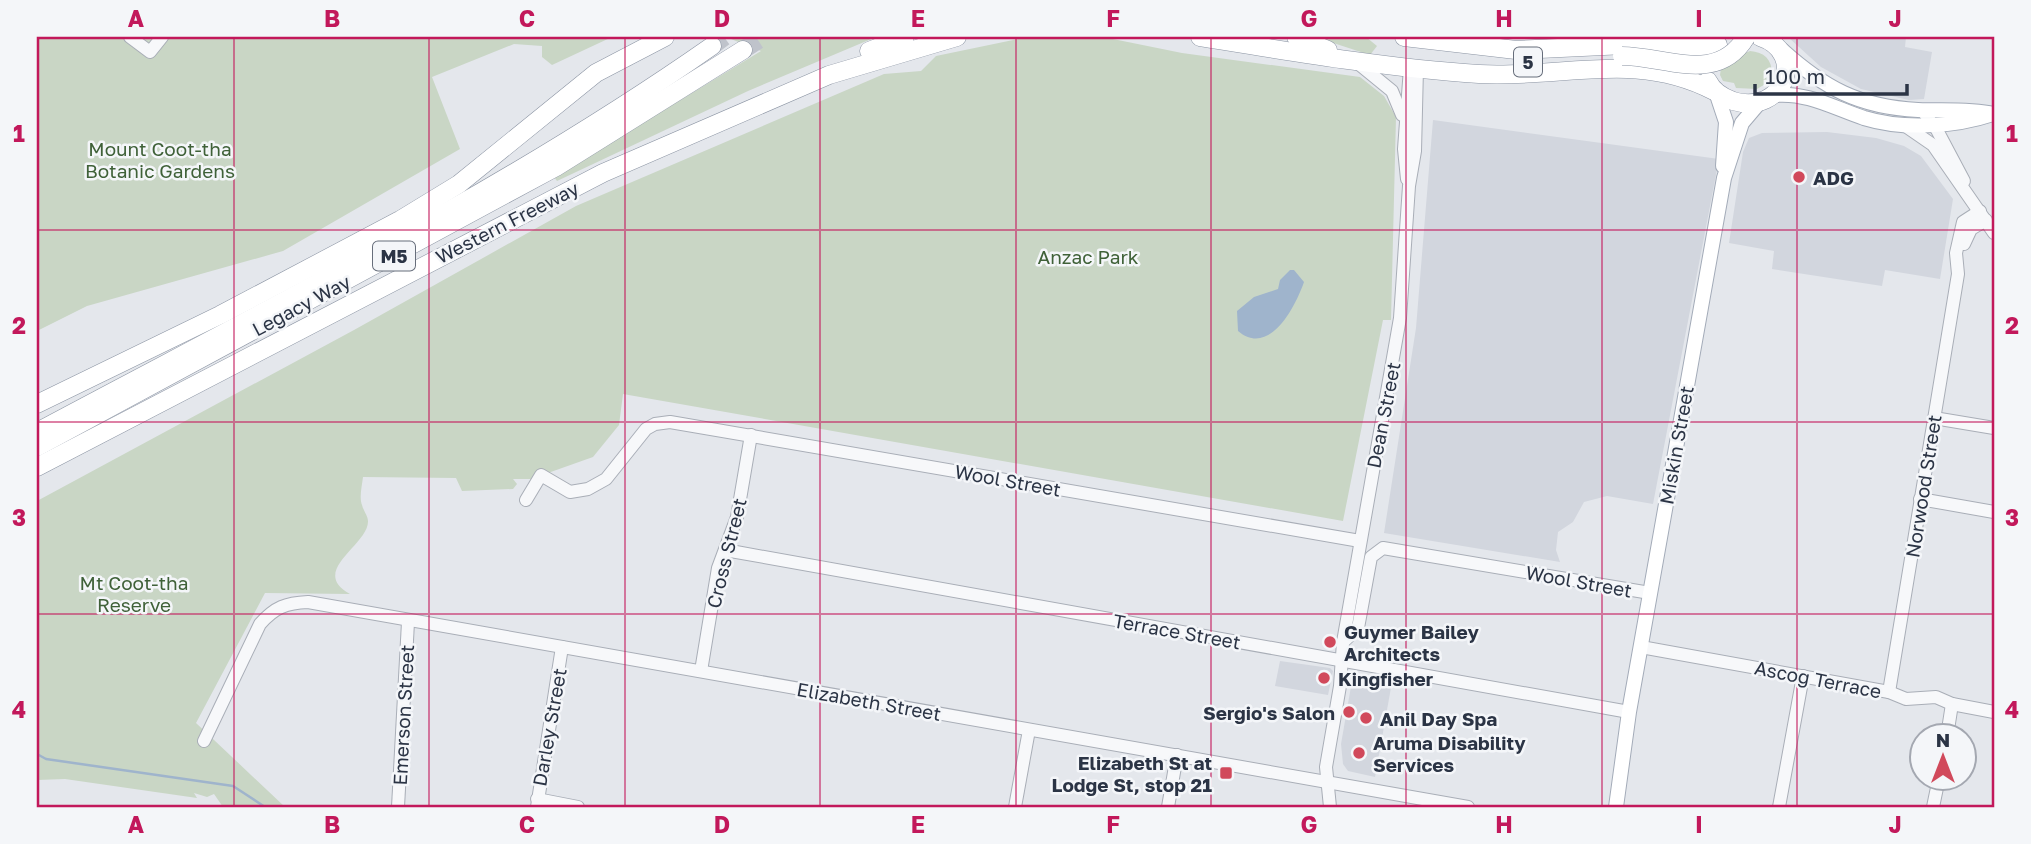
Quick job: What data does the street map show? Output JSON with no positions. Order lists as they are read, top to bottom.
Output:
{
  "streets": {
    "highway": [
      "5",
      "Western Freeway",
      "M5",
      "Legacy Way"
    ],
    "main road": ["Miskin Street"],
    "street": [
      "Dean Street",
      "Wool Street",
      "Norwood Street",
      "Cross Street",
      "Terrace Street",
      "Ascog Terrace",
      "Elizabeth Street",
      "Emerson Street",
      "Darley Street"
    ]
  },
  "crossings": [
    ["5", "Dean Street"],
    ["Dean Street", "Wool Street"],
    ["Dean Street", "Terrace Street"],
    ["Dean Street", "Elizabeth Street"],
    ["Miskin Street", "Wool Street"],
    ["Miskin Street", "Terrace Street"],
    ["Miskin Street", "Ascog Terrace"],
    ["Wool Street", "Cross Street"],
    ["Norwood Street", "Ascog Terrace"],
    ["Cross Street", "Terrace Street"],
    ["Cross Street", "Elizabeth Street"],
    ["Elizabeth Street", "Emerson Street"],
    ["Elizabeth Street", "Darley Street"]
  ],
  "parks": ["Mount Coot-tha Botanic Gardens", "Anzac Park", "Mt Coot-tha Reserve"],
  "places": {
    "other": [
      "ADG",
      "Guymer Bailey Architects",
      "Kingfisher",
      "Sergio's Salon",
      "Anil Day Spa",
      "Aruma Disability Services"
    ],
    "transit": ["Elizabeth St at Lodge St, stop 21"]
  },
  "scale_bar": "100 m",
  "north": "top",
  "grid": {
    "columns": [
      "A",
      "B",
      "C",
      "D",
      "E",
      "F",
      "G",
      "H",
      "I",
      "J"
    ],
    "rows": [
      "1",
      "2",
      "3",
      "4"
    ]
  }
}
